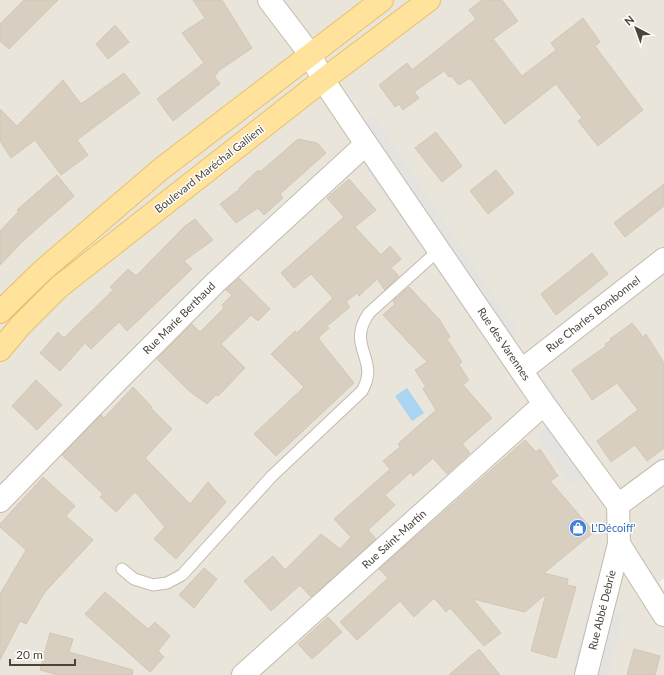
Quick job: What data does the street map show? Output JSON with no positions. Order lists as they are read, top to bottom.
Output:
{
  "streets": {
    "main road": ["Boulevard Maréchal Gallieni"],
    "street": [
      "Rue Charles Bombonnel",
      "Rue Marie Berthaud",
      "Rue des Varennes",
      "Rue Saint-Martin",
      "Rue Abbé Debrie"
    ]
  },
  "crossings": [
    ["Boulevard Maréchal Gallieni", "Rue des Varennes"],
    ["Rue Charles Bombonnel", "Rue des Varennes"],
    ["Rue Marie Berthaud", "Rue des Varennes"],
    ["Rue des Varennes", "Rue Saint-Martin"]
  ],
  "places": {
    "shop": ["L'Décoiff'"]
  },
  "scale_bar": "20 m",
  "north": "top left"
}
